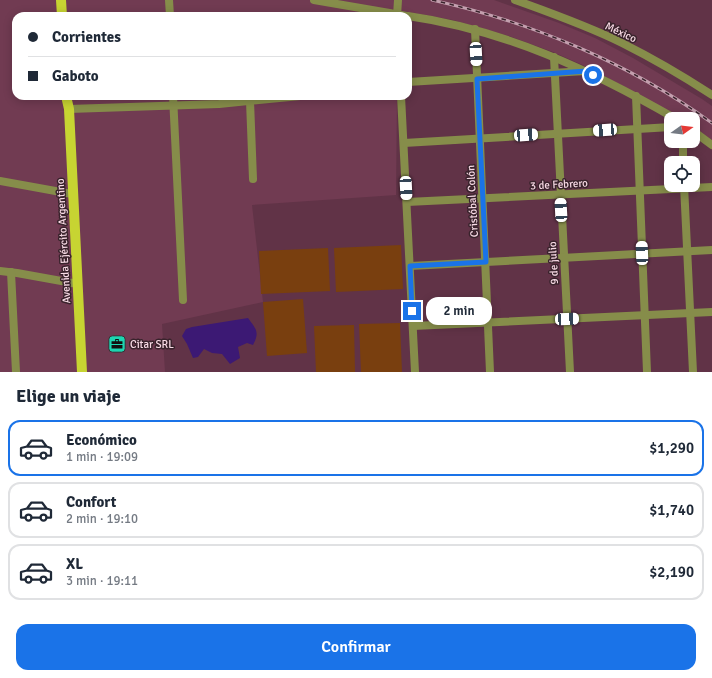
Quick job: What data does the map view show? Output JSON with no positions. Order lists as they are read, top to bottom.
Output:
{
  "streets": {
    "main road": ["Avenida Ejército Argentino"],
    "street": [
      "México",
      "3 de Febrero",
      "Cristóbal Colón",
      "9 de julio"
    ]
  },
  "crossings": [
    ["3 de Febrero", "Cristóbal Colón"],
    ["3 de Febrero", "9 de julio"]
  ],
  "places": {
    "office": ["Citar SRL"]
  },
  "north": "right",
  "page": {
    "banner": ["Corrientes", "Gaboto"],
    "bubble": "2 min",
    "heading": "Elige un viaje",
    "list": [
      {
        "name": "Económico",
        "note": "1 min · 19:09",
        "value": "$1,290"
      },
      {
        "name": "Confort",
        "note": "2 min · 19:10",
        "value": "$1,740"
      },
      {
        "name": "XL",
        "note": "3 min · 19:11",
        "value": "$2,190"
      }
    ],
    "buttons": "Confirmar"
  }
}
